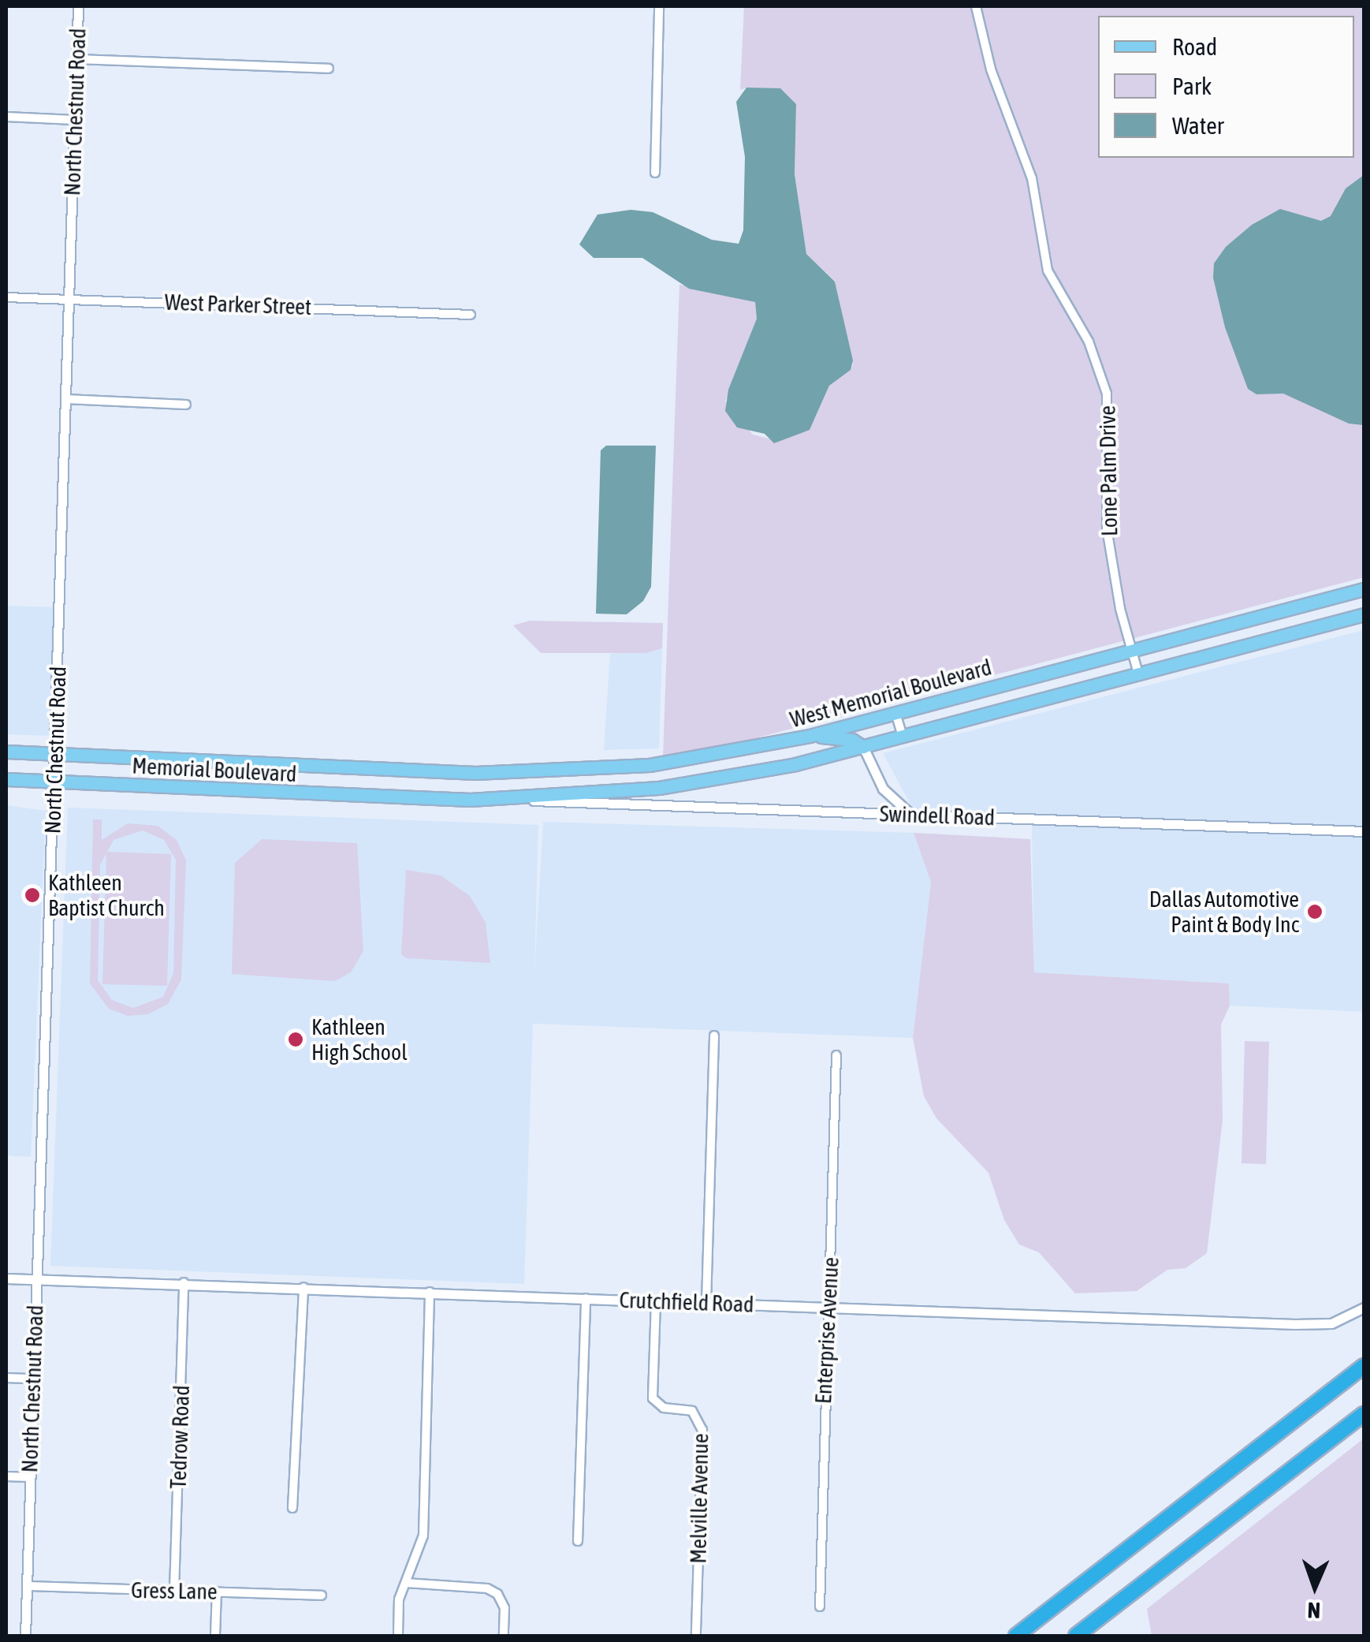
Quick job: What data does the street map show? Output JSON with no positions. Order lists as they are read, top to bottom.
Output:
{
  "streets": {
    "main road": ["West Memorial Boulevard", "Memorial Boulevard"],
    "street": [
      "North Chestnut Road",
      "West Parker Street",
      "Lone Palm Drive",
      "Swindell Road",
      "Crutchfield Road",
      "Enterprise Avenue",
      "Tedrow Road",
      "Melville Avenue",
      "Gress Lane"
    ]
  },
  "crossings": [
    ["North Chestnut Road", "West Parker Street"],
    ["North Chestnut Road", "Memorial Boulevard"],
    ["North Chestnut Road", "Crutchfield Road"],
    ["North Chestnut Road", "Gress Lane"],
    ["Lone Palm Drive", "West Memorial Boulevard"],
    ["West Memorial Boulevard", "Memorial Boulevard"],
    ["West Memorial Boulevard", "Swindell Road"],
    ["Crutchfield Road", "Enterprise Avenue"],
    ["Crutchfield Road", "Tedrow Road"],
    ["Crutchfield Road", "Melville Avenue"],
    ["Tedrow Road", "Gress Lane"]
  ],
  "places": ["Kathleen Baptist Church", "Dallas Automotive Paint & Body Inc", "Kathleen High School"],
  "legend": ["Road", "Park", "Water"],
  "north": "bottom"
}
